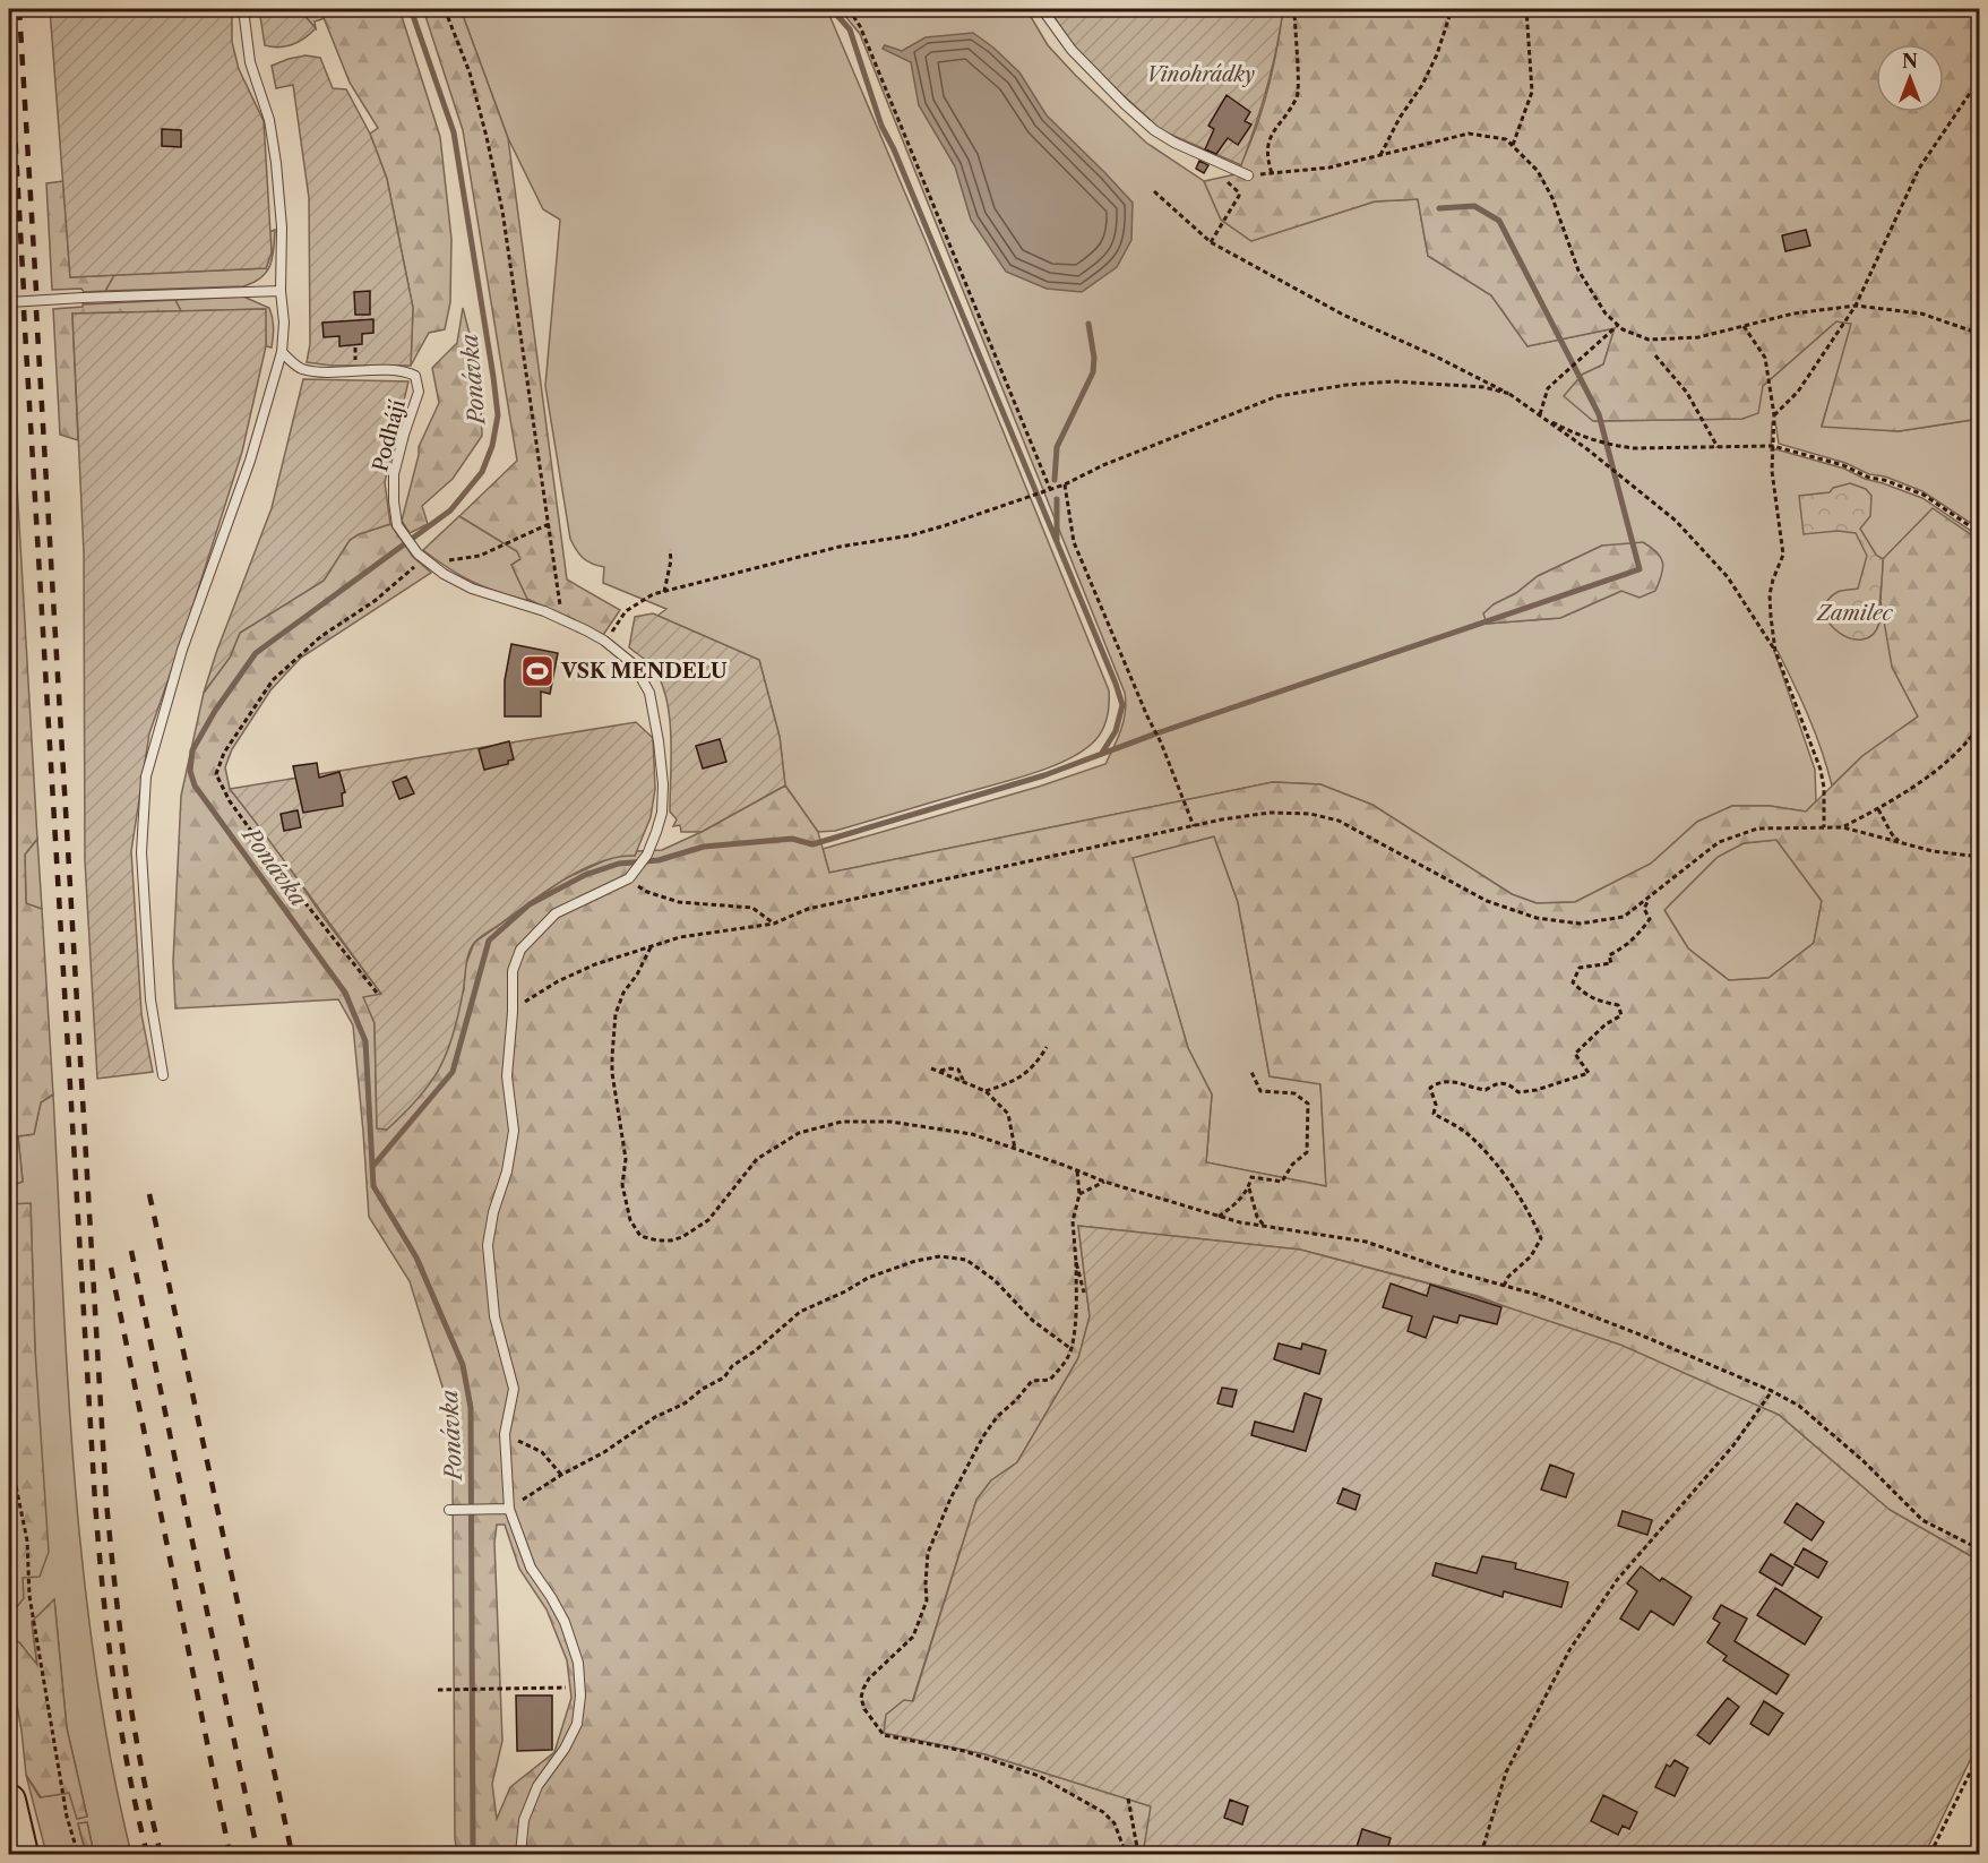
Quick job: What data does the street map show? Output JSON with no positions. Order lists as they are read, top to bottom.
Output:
{
  "streets": {
    "lane": ["Podhájí"]
  },
  "water": ["Ponávka"],
  "parks": ["Vinohrádky", "Zamilec"],
  "places": {
    "sports": ["VSK MENDELU"]
  },
  "north": "top"
}
